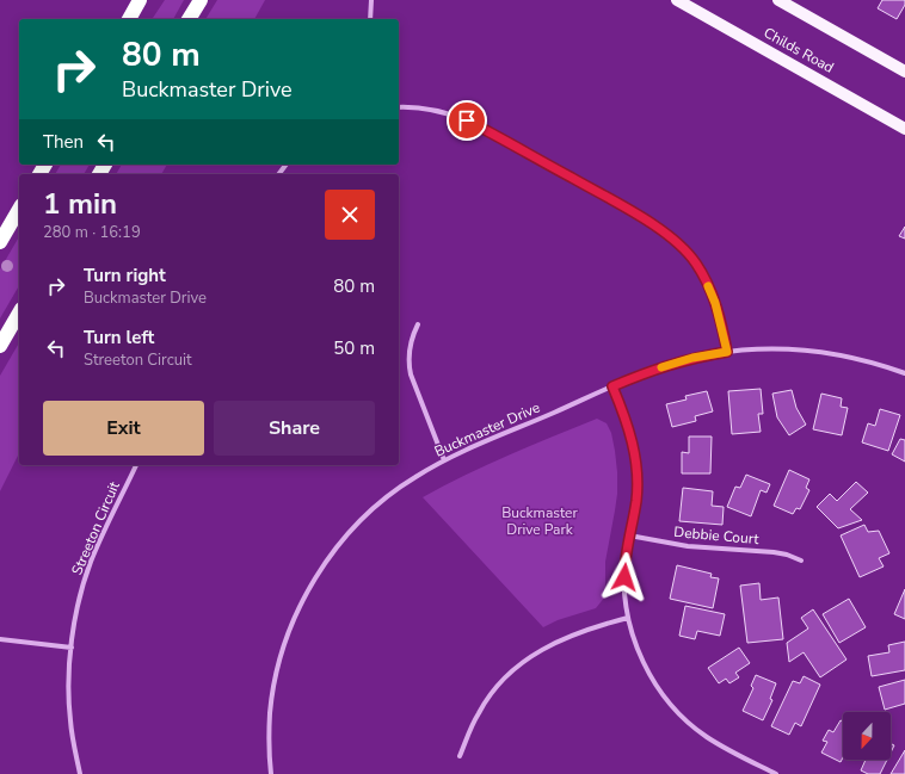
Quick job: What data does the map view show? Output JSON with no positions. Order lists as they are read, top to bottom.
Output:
{
  "streets": {
    "main road": ["Childs Road"],
    "street": ["Buckmaster Drive", "Streeton Circuit", "Debbie Court"]
  },
  "parks": ["Buckmaster Drive Park"],
  "north": "bottom",
  "page": {
    "turn": ["80 m", "Buckmaster Drive"],
    "then": "Then",
    "heading": ["1 min", "280 m · 16:19"],
    "list": [
      {
        "name": "Turn right",
        "note": "Buckmaster Drive",
        "value": "80 m"
      },
      {
        "name": "Turn left",
        "note": "Streeton Circuit",
        "value": "50 m"
      }
    ],
    "buttons": ["Exit", "Share"]
  }
}
